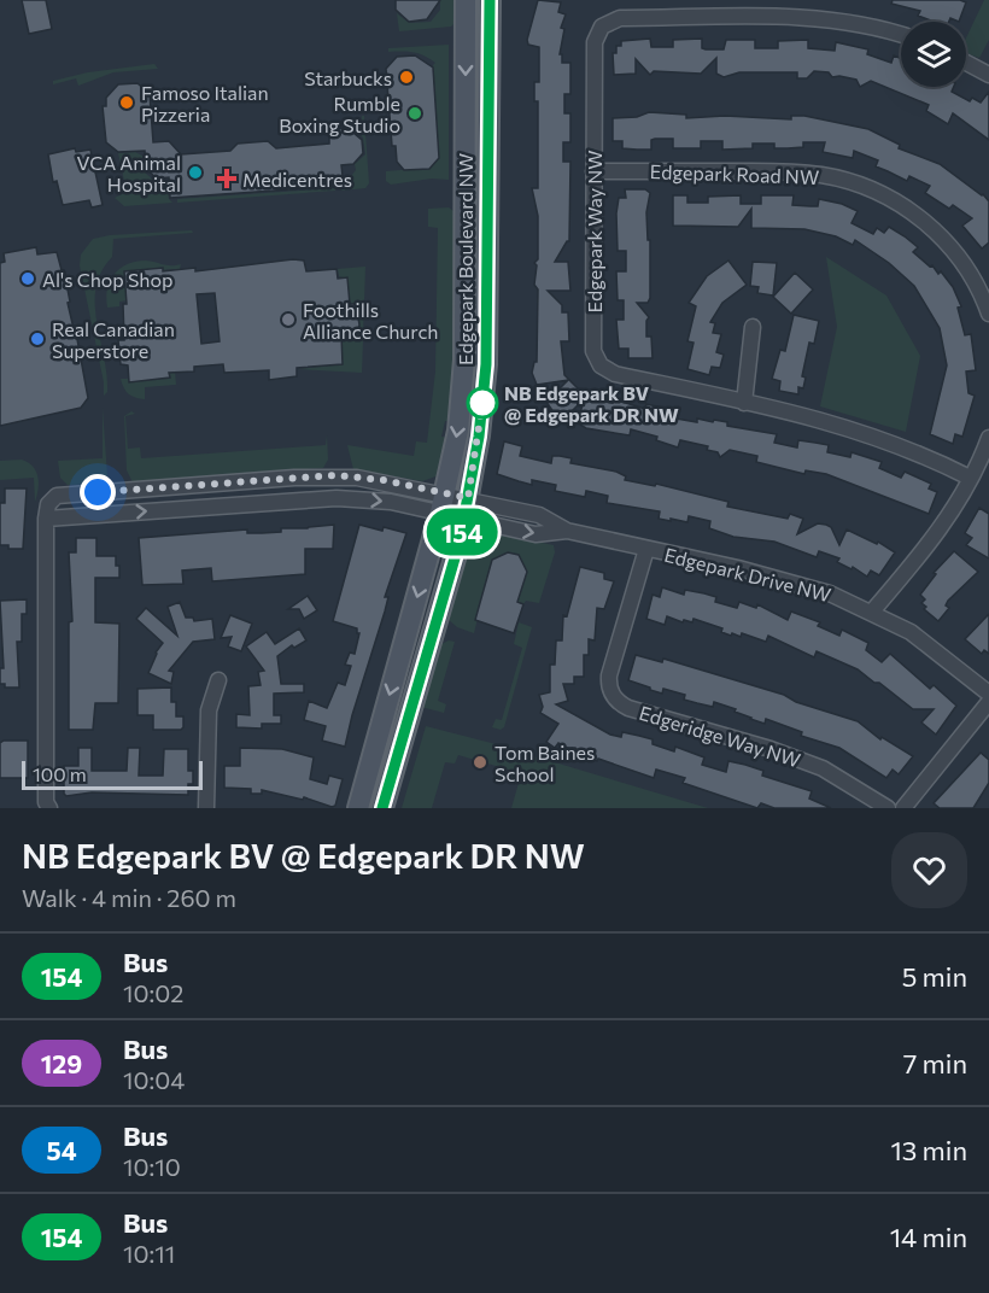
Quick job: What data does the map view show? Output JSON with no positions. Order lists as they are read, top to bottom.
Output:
{
  "streets": {
    "street": [
      "Edgepark Road NW",
      "Edgepark Way NW",
      "Edgepark Boulevard NW",
      "Edgepark Drive NW",
      "Edgeridge Way NW"
    ]
  },
  "crossings": [
    ["Edgepark Road NW", "Edgepark Way NW"],
    ["Edgepark Boulevard NW", "Edgepark Drive NW"],
    ["Edgepark Drive NW", "Edgeridge Way NW"]
  ],
  "places": {
    "other": [
      "Starbucks",
      "Famoso Italian Pizzeria",
      "Rumble Boxing Studio",
      "VCA Animal Hospital",
      "Al's Chop Shop",
      "Foothills Alliance Church",
      "Real Canadian Superstore",
      "NB Edgepark BV @ Edgepark DR NW",
      "Tom Baines School"
    ],
    "health": ["Medicentres"]
  },
  "lines": ["bus line 154"],
  "scale_bar": "100 m",
  "page": {
    "on_map": "154",
    "scale": "100 m",
    "heading": ["NB Edgepark BV @ Edgepark DR NW", "Walk · 4 min · 260 m"],
    "list": [
      {
        "mark": "154",
        "name": "Bus",
        "note": "10:02",
        "value": "5 min"
      },
      {
        "mark": "129",
        "name": "Bus",
        "note": "10:04",
        "value": "7 min"
      },
      {
        "mark": "54",
        "name": "Bus",
        "note": "10:10",
        "value": "13 min"
      },
      {
        "mark": "154",
        "name": "Bus",
        "note": "10:11",
        "value": "14 min"
      }
    ]
  }
}
